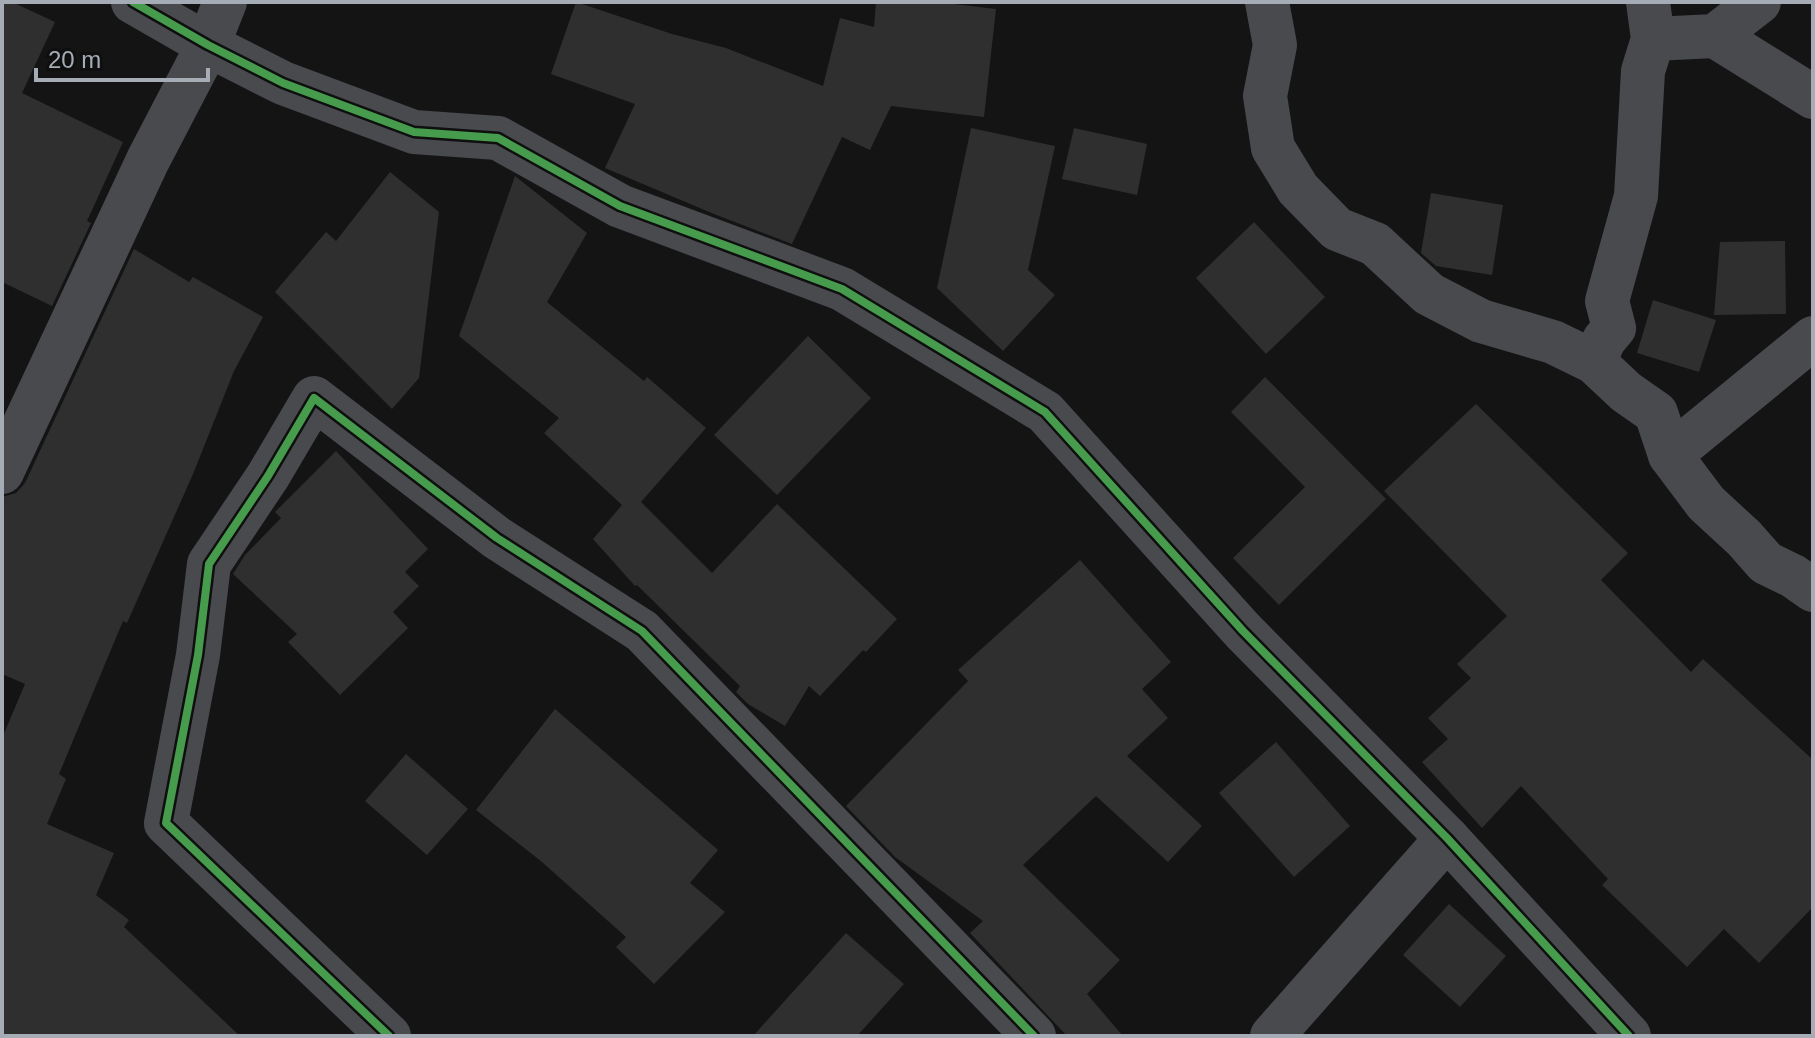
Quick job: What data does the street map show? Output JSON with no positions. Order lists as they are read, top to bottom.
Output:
{
  "scale_bar": "20 m"
}
